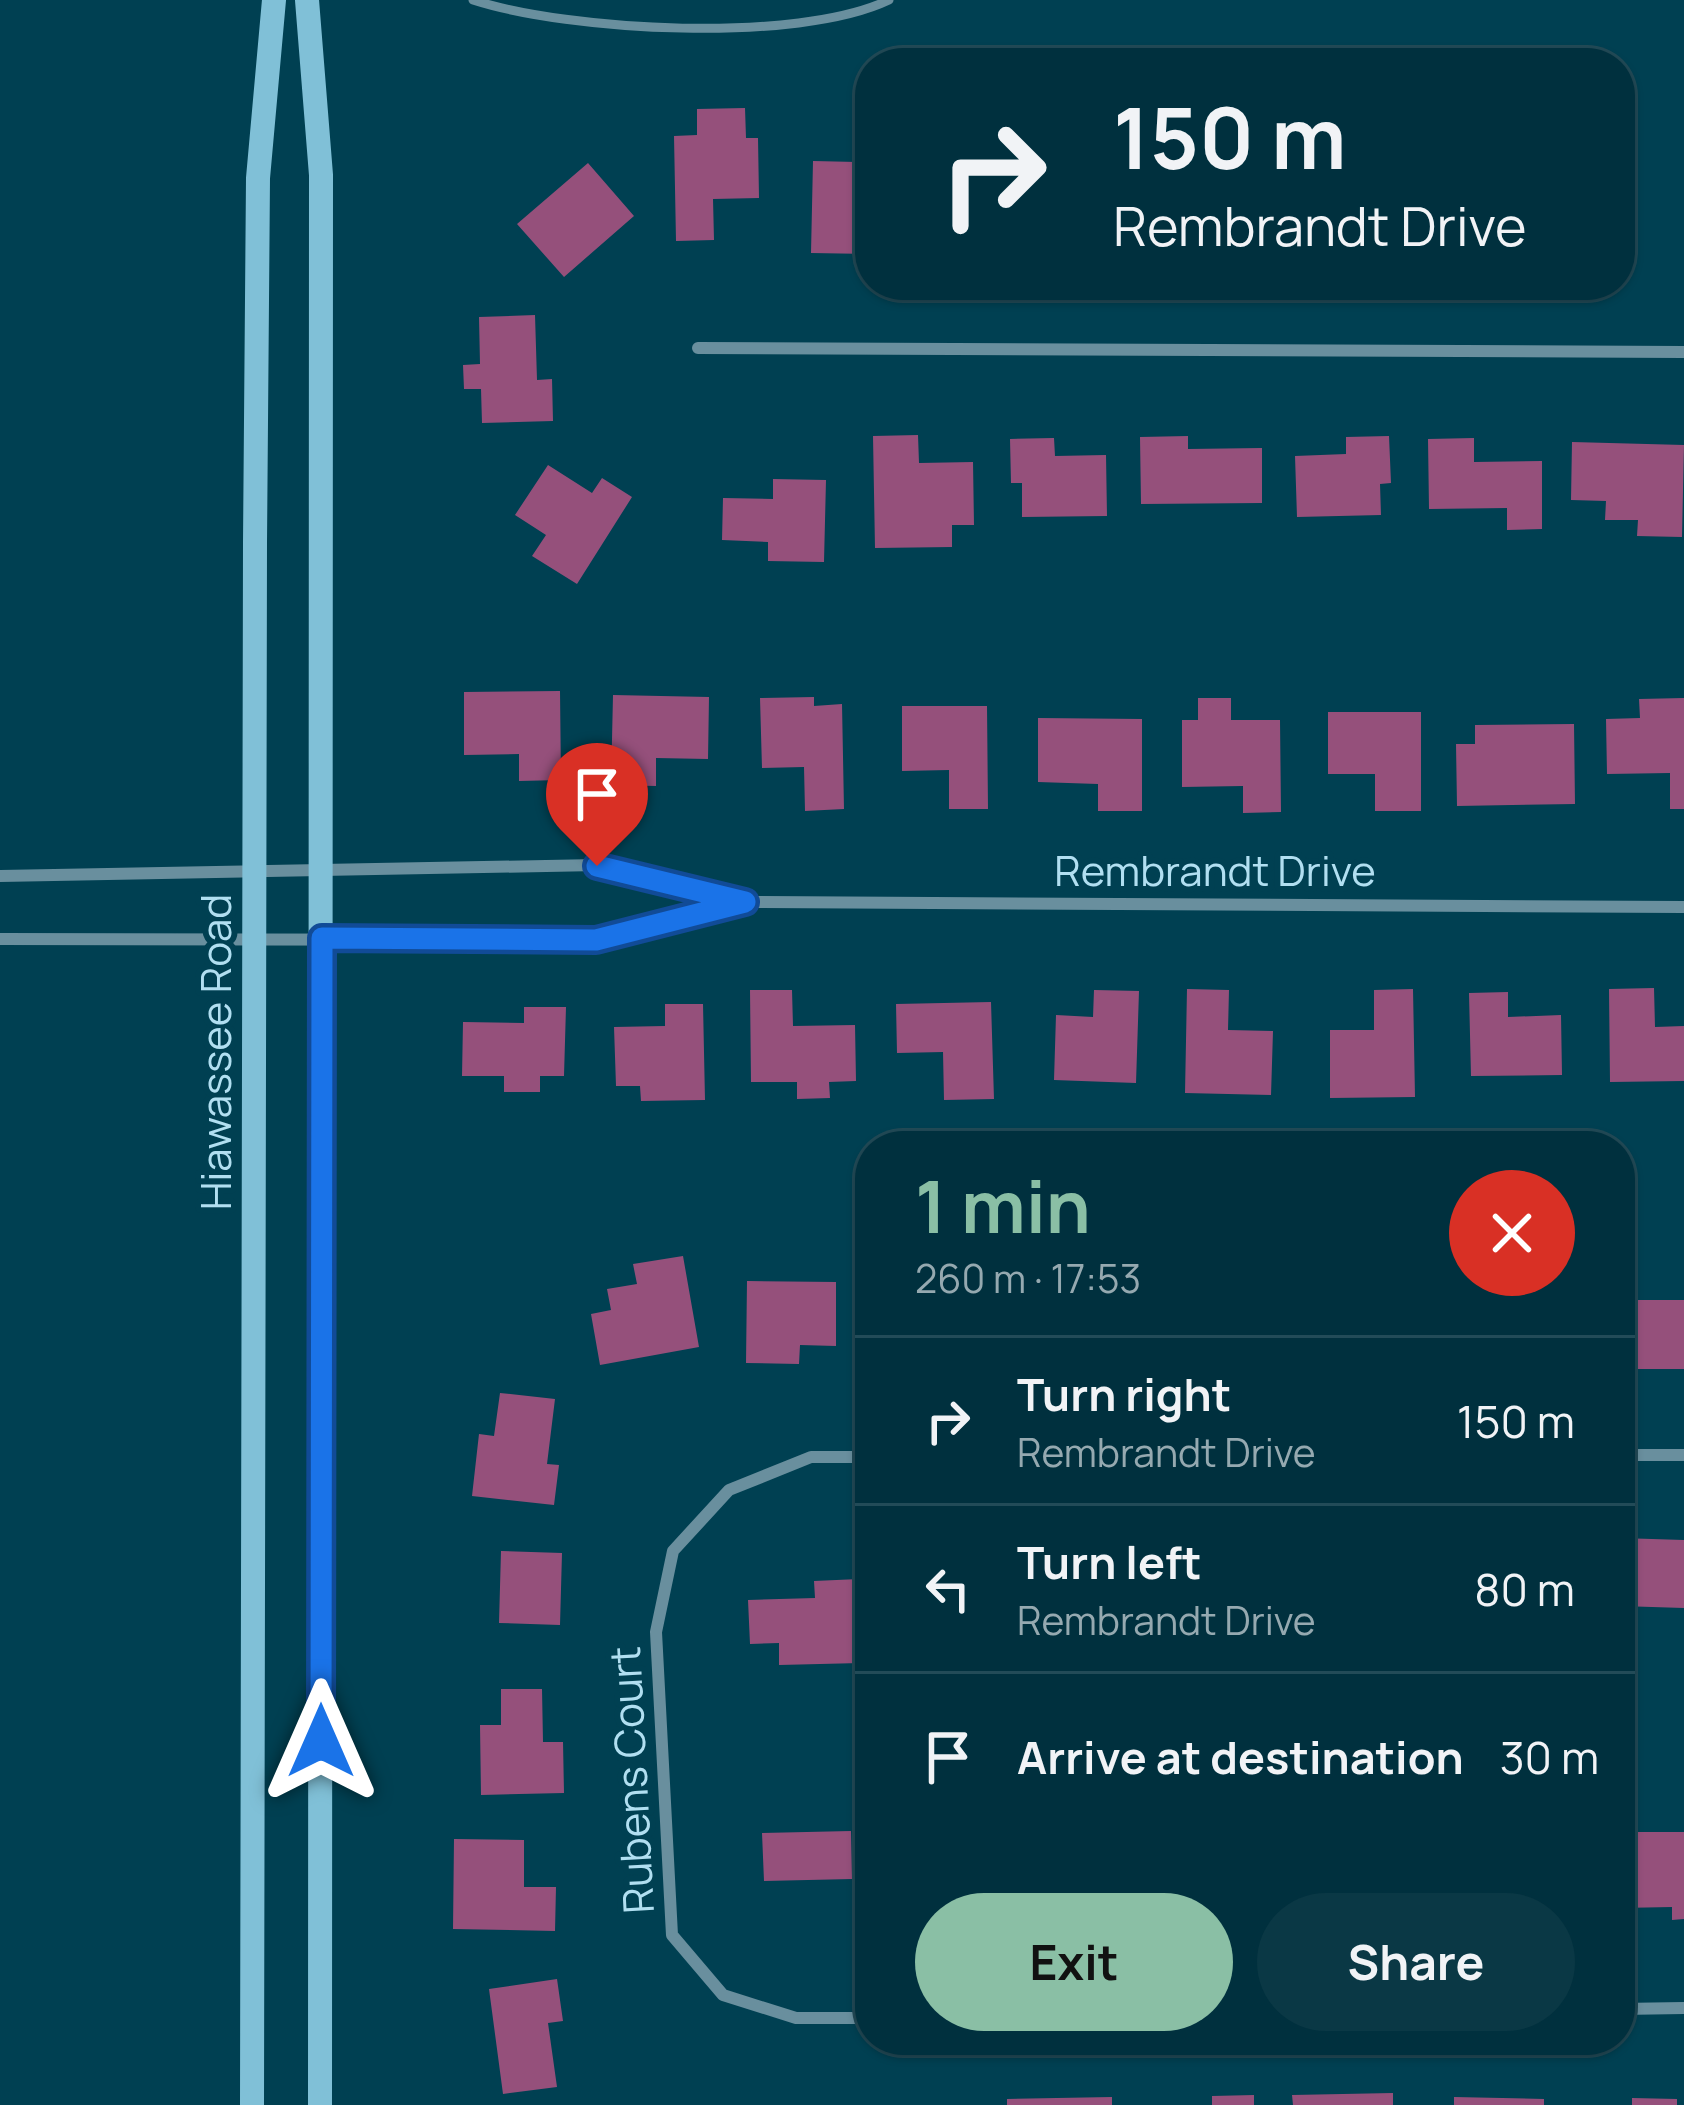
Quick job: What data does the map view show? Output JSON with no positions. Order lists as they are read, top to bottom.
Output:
{
  "streets": {
    "street": ["Rembrandt Drive", "Hiawassee Road", "Rubens Court"]
  },
  "crossings": [
    ["Rembrandt Drive", "Hiawassee Road"]
  ],
  "page": {
    "turn": ["150 m", "Rembrandt Drive"],
    "heading": ["1 min", "260 m · 17:53"],
    "list": [
      {
        "name": "Turn right",
        "note": "Rembrandt Drive",
        "value": "150 m"
      },
      {
        "name": "Turn left",
        "note": "Rembrandt Drive",
        "value": "80 m"
      },
      {
        "name": "Arrive at destination",
        "value": "30 m"
      }
    ],
    "buttons": ["Exit", "Share"]
  }
}
